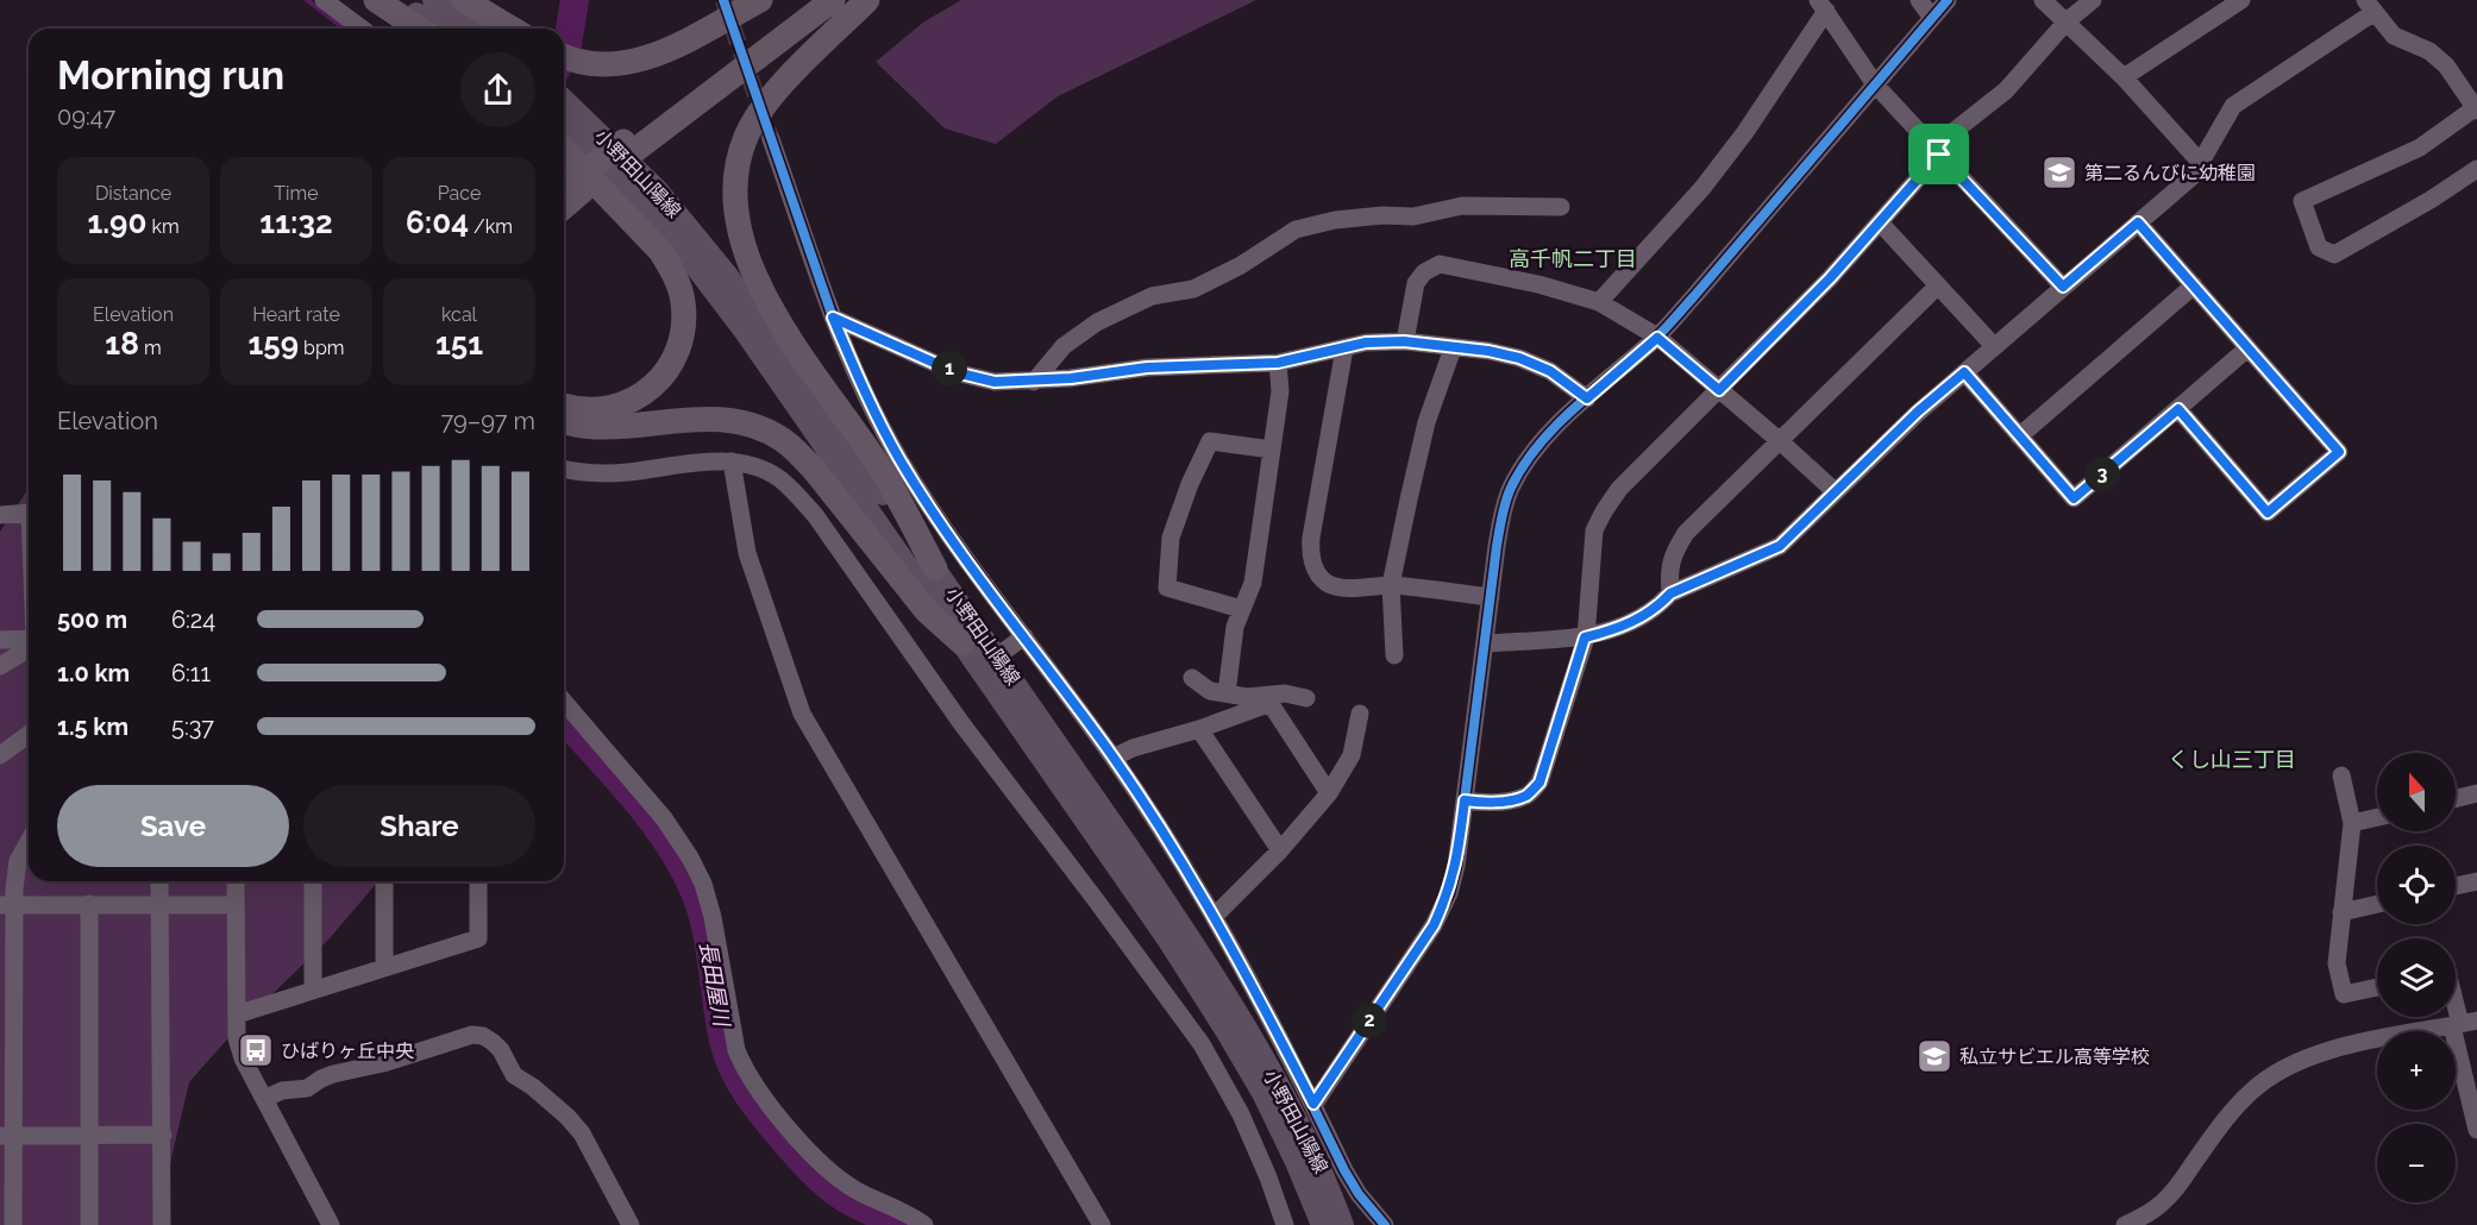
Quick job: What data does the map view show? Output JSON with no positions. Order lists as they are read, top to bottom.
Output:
{
  "streets": {
    "main road": ["小野田山陽線"]
  },
  "districts": ["高千帆二丁目", "くし山三丁目"],
  "water": ["長田屋川"],
  "places": {
    "school or university": ["第二るんびに幼稚園", "私立サビエル高等学校"],
    "bus stop": ["ひばりヶ丘中央"]
  },
  "north": "top",
  "page": {
    "heading": ["Morning run", "09:47"],
    "stats": [
      ["Distance", "1.90 km"],
      ["Time", "11:32"],
      ["Pace", "6:04 /km"],
      ["Elevation", "18 m"],
      ["Heart rate", "159 bpm"],
      ["kcal", "151"]
    ],
    "pins": ["1", "3", "2"],
    "chart": ["Elevation", "79–97 m"],
    "list": [
      {
        "name": "500 m",
        "note": "6:24"
      },
      {
        "name": "1.0 km",
        "note": "6:11"
      },
      {
        "name": "1.5 km",
        "note": "5:37"
      }
    ],
    "map_buttons": ["+", "−"],
    "buttons": ["Save", "Share"]
  }
}
